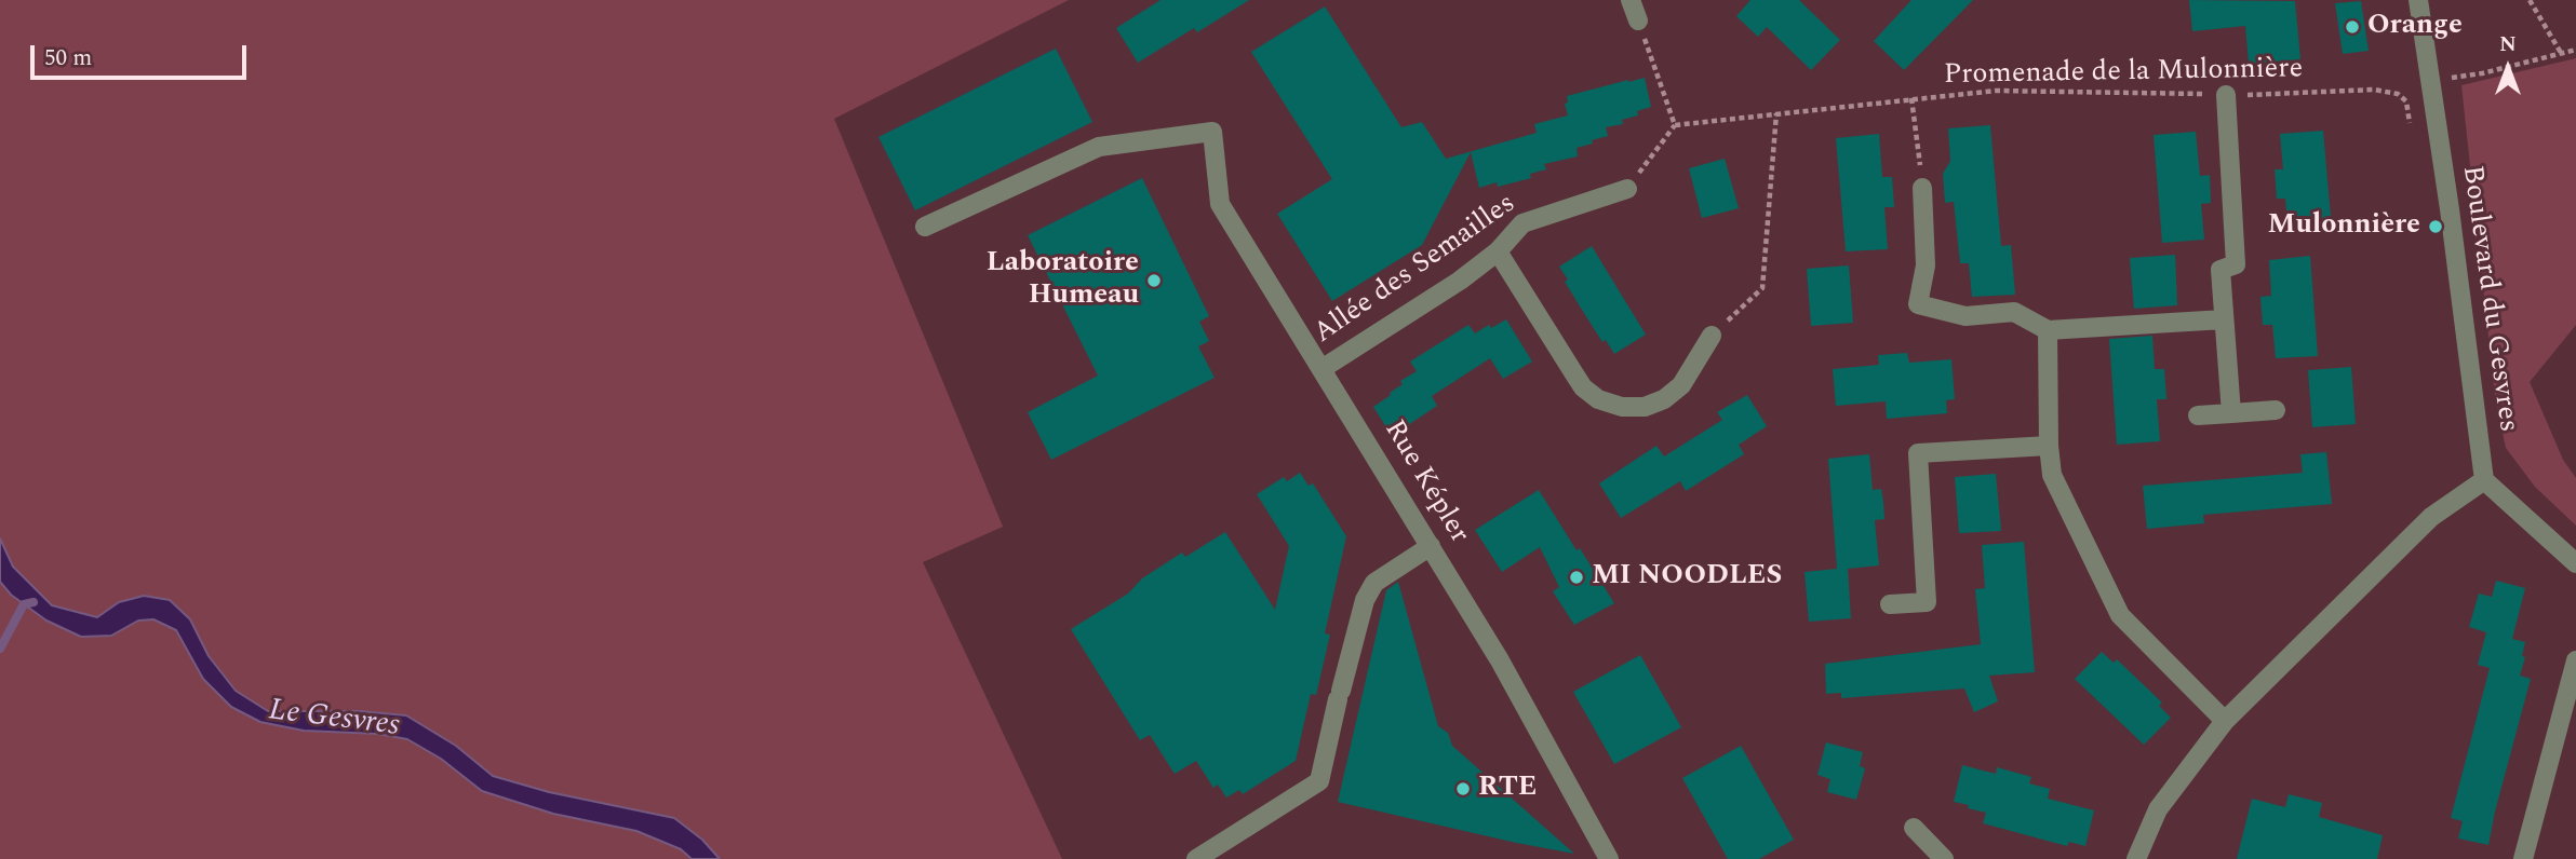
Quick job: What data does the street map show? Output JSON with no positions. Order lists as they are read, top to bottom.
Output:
{
  "streets": {
    "street": ["Allée des Semailles", "Boulevard du Gesvres", "Rue Képler"],
    "path": ["Promenade de la Mulonnière"]
  },
  "crossings": [
    ["Promenade de la Mulonnière", "Boulevard du Gesvres"],
    ["Allée des Semailles", "Rue Képler"]
  ],
  "water": ["Le Gesvres"],
  "places": [
    "Orange",
    "Mulonnière",
    "Laboratoire Humeau",
    "MI NOODLES",
    "RTE"
  ],
  "scale_bar": "50 m",
  "north": "top"
}
